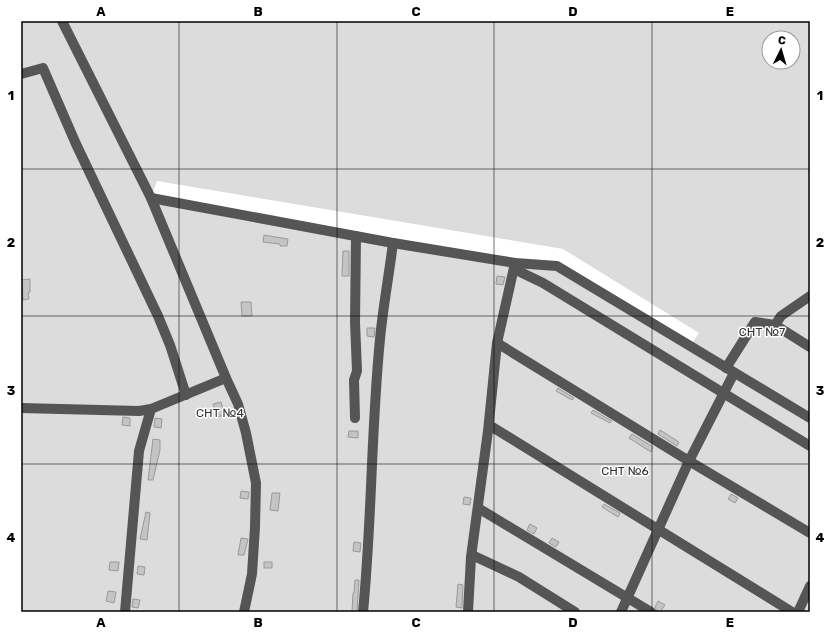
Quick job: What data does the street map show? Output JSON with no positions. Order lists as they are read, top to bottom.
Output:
{
  "parks": ["СНТ №7", "СНТ №4", "СНТ №6"],
  "north": "top",
  "grid": {
    "columns": [
      "A",
      "B",
      "C",
      "D",
      "E"
    ],
    "rows": [
      "1",
      "2",
      "3",
      "4"
    ]
  }
}
